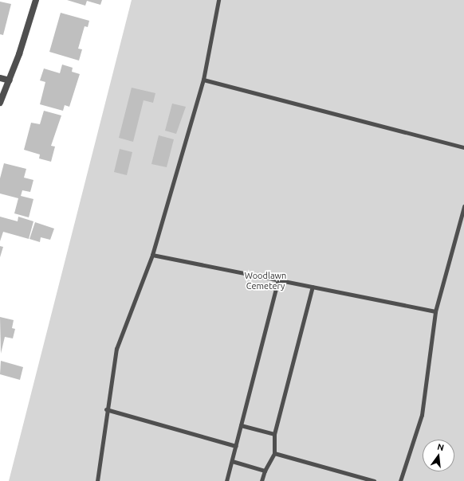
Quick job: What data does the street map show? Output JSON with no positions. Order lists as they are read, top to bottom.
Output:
{
  "parks": ["Woodlawn Cemetery"],
  "north": "top"
}
